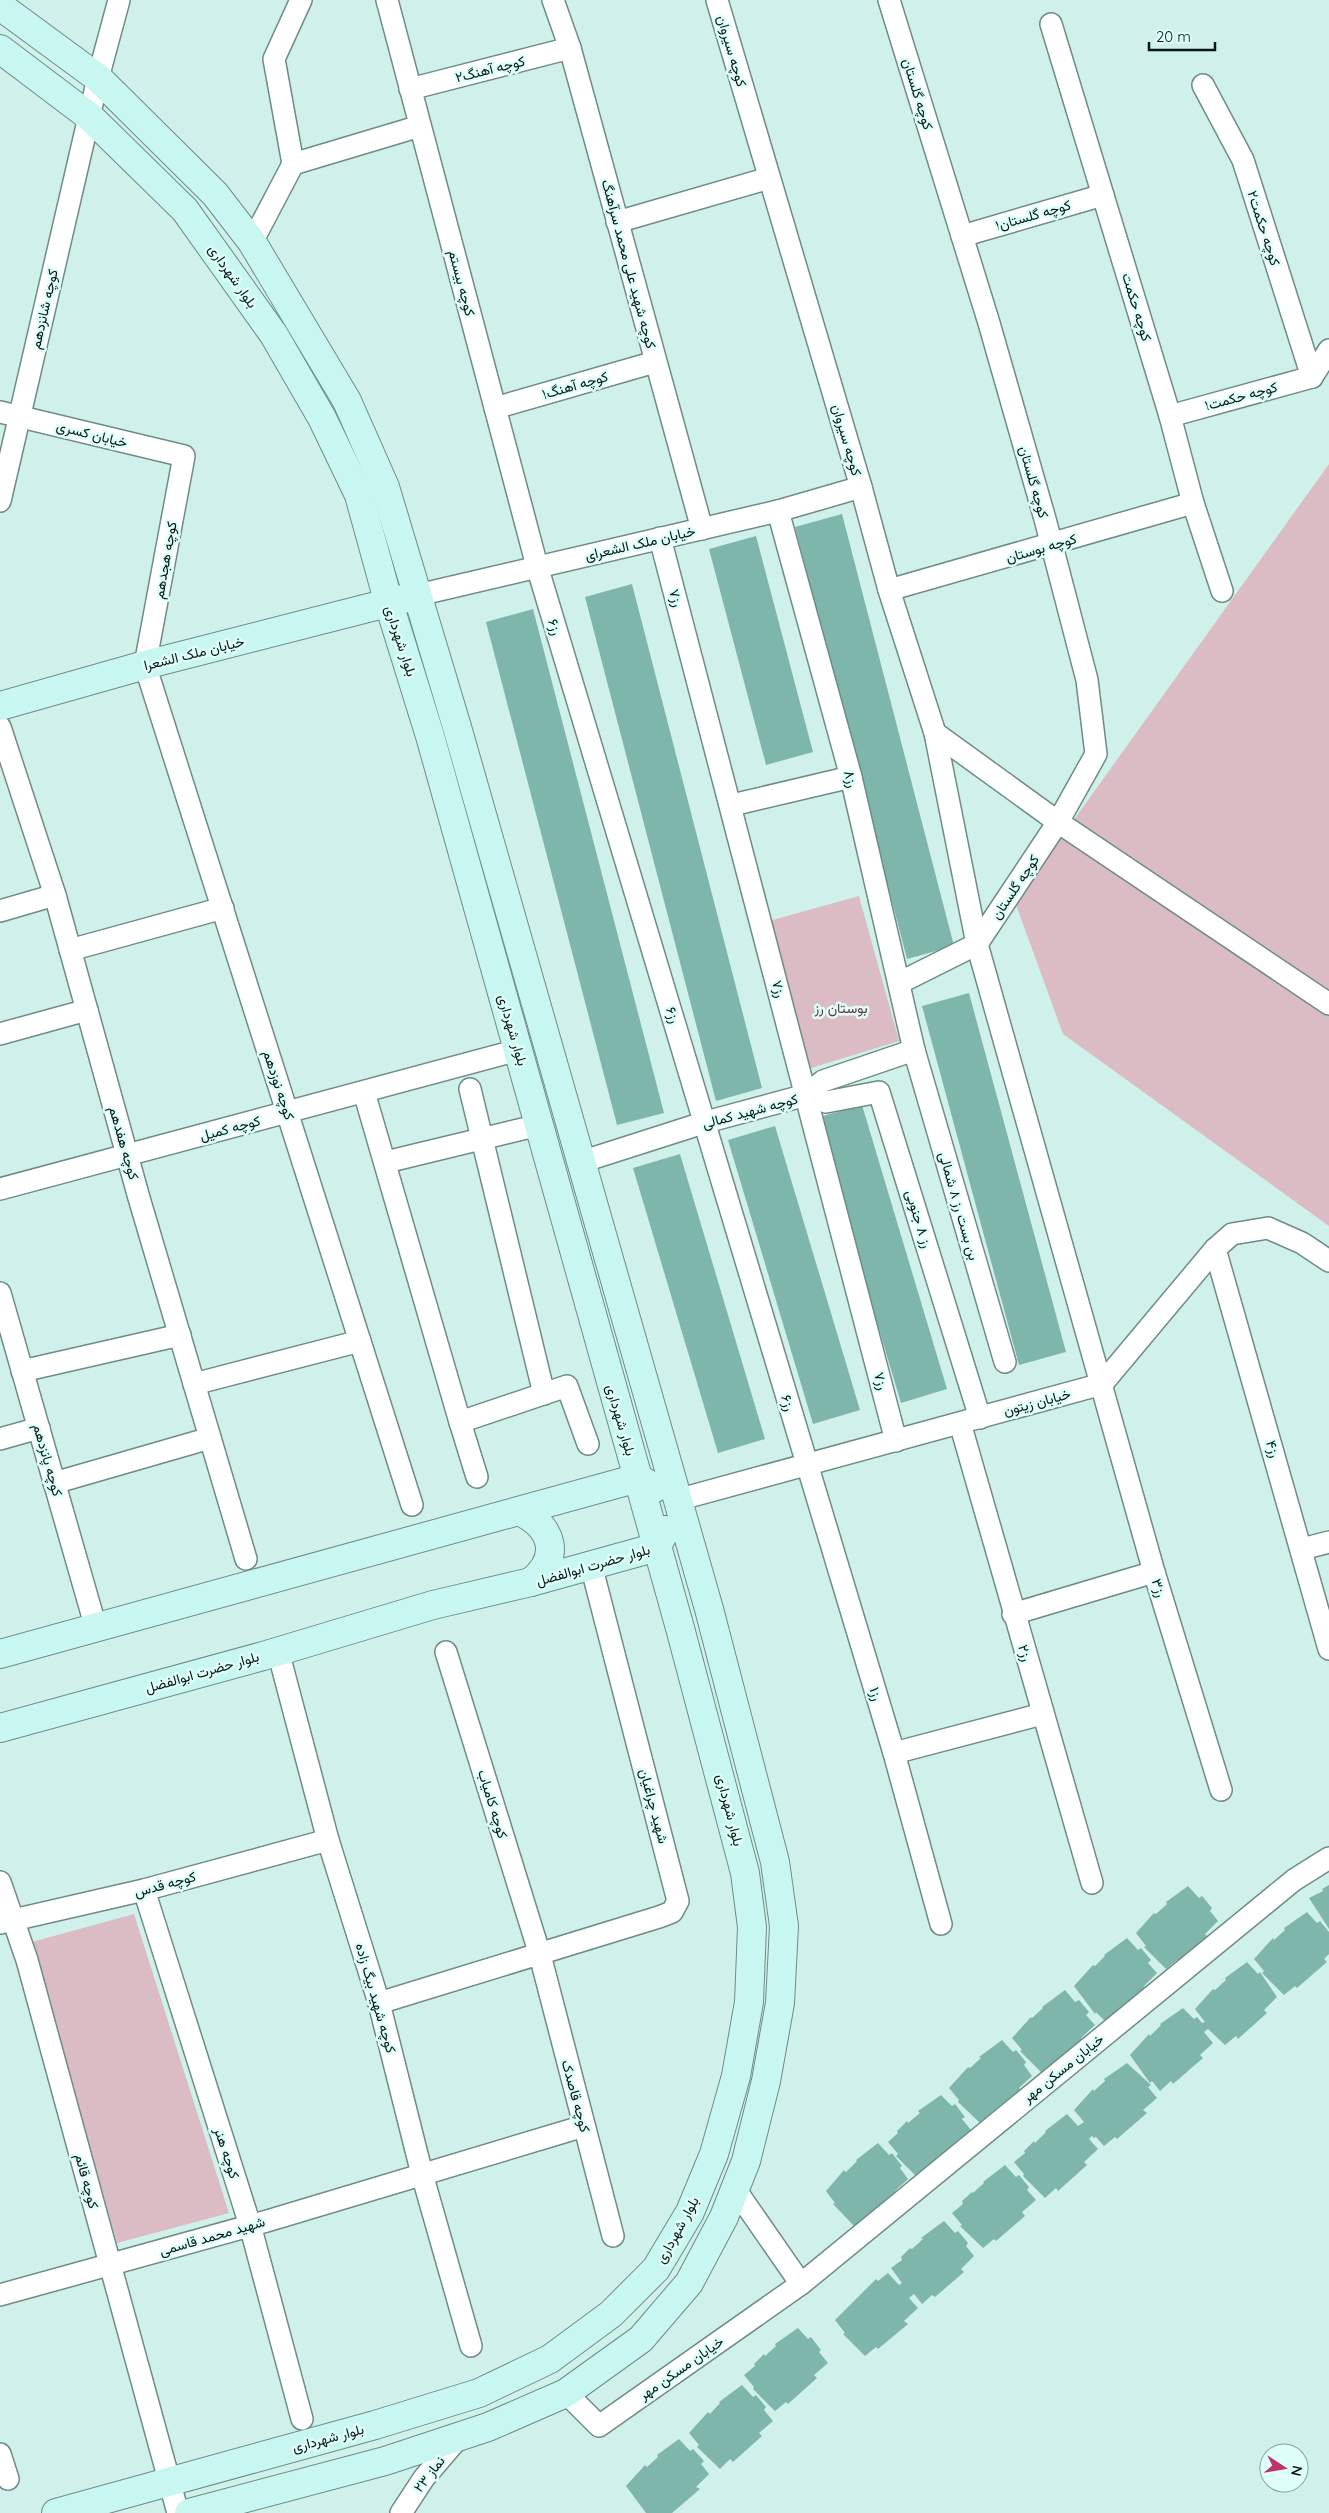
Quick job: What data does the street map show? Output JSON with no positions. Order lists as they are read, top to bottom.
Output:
{
  "streets": {
    "main road": ["بلوار شهرداری", "خیابان ملک الشعرا", "بلوار حضرت ابوالفضل"],
    "street": [
      "کوچه سیروان",
      "کوچه آهنگ۲",
      "کوچه گلستان",
      "کوچه گلستان۱",
      "کوچه حکمت۲",
      "کوچه شهید علی محمد سرآهنگ",
      "کوچه بیستم",
      "کوچه حکمت",
      "کوچه شانزدهم",
      "کوچه آهنگ۱",
      "کوچه حکمت۱",
      "خیابان کسری",
      "خیابان ملک الشعرای",
      "کوچه بوستان",
      "کوچه هجدهم",
      "رز۷",
      "رز۶",
      "رز۸",
      "کوچه نوزدهم",
      "کوچه شهید کمالی",
      "کوچه کمیل",
      "کوچه هفدهم",
      "بن بست رز ۸ شمالی",
      "رز ۸ جنوبی",
      "خیابان زیتون",
      "رز۴",
      "کوچه پانزدهم",
      "رز۳",
      "رز۲",
      "رز۱",
      "کوچه کامیاب",
      "شهید چراغیان",
      "کوچه قدس",
      "کوچه شهید بیگ زاده",
      "خیابان مسکن مهر",
      "کوچه قاصدک",
      "کوچه هنر",
      "کوچه قائم",
      "شهید محمد قاسمی",
      "نماز ۲۳"
    ]
  },
  "crossings": [
    ["کوچه سیروان", "کوچه گلستان"],
    ["کوچه سیروان", "خیابان ملک الشعرای"],
    ["کوچه سیروان", "کوچه بوستان"],
    ["کوچه سیروان", "رز۳"],
    ["کوچه آهنگ۲", "کوچه شهید علی محمد سرآهنگ"],
    ["کوچه آهنگ۲", "کوچه بیستم"],
    ["کوچه گلستان", "کوچه گلستان۱"],
    ["کوچه گلستان", "کوچه بوستان"],
    ["کوچه گلستان", "رز۳"],
    ["کوچه گلستان۱", "کوچه حکمت"],
    ["کوچه حکمت۲", "کوچه حکمت۱"],
    ["کوچه شهید علی محمد سرآهنگ", "کوچه آهنگ۱"],
    ["کوچه شهید علی محمد سرآهنگ", "خیابان ملک الشعرای"],
    ["بلوار شهرداری", "کوچه شانزدهم"],
    ["بلوار شهرداری", "خیابان ملک الشعرای"],
    ["بلوار شهرداری", "خیابان ملک الشعرا"],
    ["بلوار شهرداری", "کوچه شهید کمالی"],
    ["بلوار شهرداری", "کوچه کمیل"],
    ["بلوار شهرداری", "خیابان زیتون"],
    ["بلوار شهرداری", "بلوار حضرت ابوالفضل"],
    ["بلوار شهرداری", "خیابان مسکن مهر"],
    ["بلوار شهرداری", "کوچه قائم"],
    ["بلوار شهرداری", "نماز ۲۳"],
    ["کوچه بیستم", "کوچه آهنگ۱"],
    ["کوچه بیستم", "خیابان ملک الشعرای"],
    ["کوچه بیستم", "رز۶"],
    ["کوچه حکمت", "کوچه حکمت۱"],
    ["کوچه حکمت", "کوچه بوستان"],
    ["کوچه شانزدهم", "خیابان کسری"],
    ["خیابان کسری", "کوچه هجدهم"],
    ["خیابان ملک الشعرای", "رز۷"],
    ["خیابان ملک الشعرای", "رز۶"],
    ["خیابان ملک الشعرای", "خیابان ملک الشعرا"],
    ["خیابان ملک الشعرای", "رز۸"],
    ["کوچه هجدهم", "خیابان ملک الشعرا"],
    ["کوچه هجدهم", "کوچه نوزدهم"],
    ["رز۷", "کوچه شهید کمالی"],
    ["رز۷", "رز ۸ جنوبی"],
    ["رز۷", "خیابان زیتون"],
    ["رز۶", "کوچه شهید کمالی"],
    ["رز۶", "خیابان زیتون"],
    ["رز۶", "رز۱"],
    ["خیابان ملک الشعرا", "کوچه نوزدهم"],
    ["رز۸", "کوچه شهید کمالی"],
    ["رز۸", "بن بست رز ۸ شمالی"],
    ["کوچه نوزدهم", "کوچه کمیل"],
    ["کوچه شهید کمالی", "بن بست رز ۸ شمالی"],
    ["کوچه شهید کمالی", "رز ۸ جنوبی"],
    ["کوچه کمیل", "کوچه هفدهم"],
    ["رز ۸ جنوبی", "خیابان زیتون"],
    ["خیابان زیتون", "بلوار حضرت ابوالفضل"],
    ["خیابان زیتون", "رز۳"],
    ["خیابان زیتون", "رز۲"],
    ["خیابان زیتون", "رز۱"],
    ["بلوار حضرت ابوالفضل", "شهید چراغیان"],
    ["بلوار حضرت ابوالفضل", "کوچه شهید بیگ زاده"],
    ["کوچه کامیاب", "شهید چراغیان"],
    ["کوچه کامیاب", "کوچه قاصدک"],
    ["شهید چراغیان", "کوچه شهید بیگ زاده"],
    ["شهید چراغیان", "کوچه قاصدک"],
    ["کوچه قدس", "کوچه شهید بیگ زاده"],
    ["کوچه قدس", "کوچه هنر"],
    ["کوچه قدس", "کوچه قائم"],
    ["کوچه شهید بیگ زاده", "شهید محمد قاسمی"],
    ["کوچه قاصدک", "شهید محمد قاسمی"],
    ["کوچه هنر", "شهید محمد قاسمی"],
    ["کوچه قائم", "شهید محمد قاسمی"]
  ],
  "parks": ["بوستان رز"],
  "scale_bar": "20 m",
  "north": "right"
}
